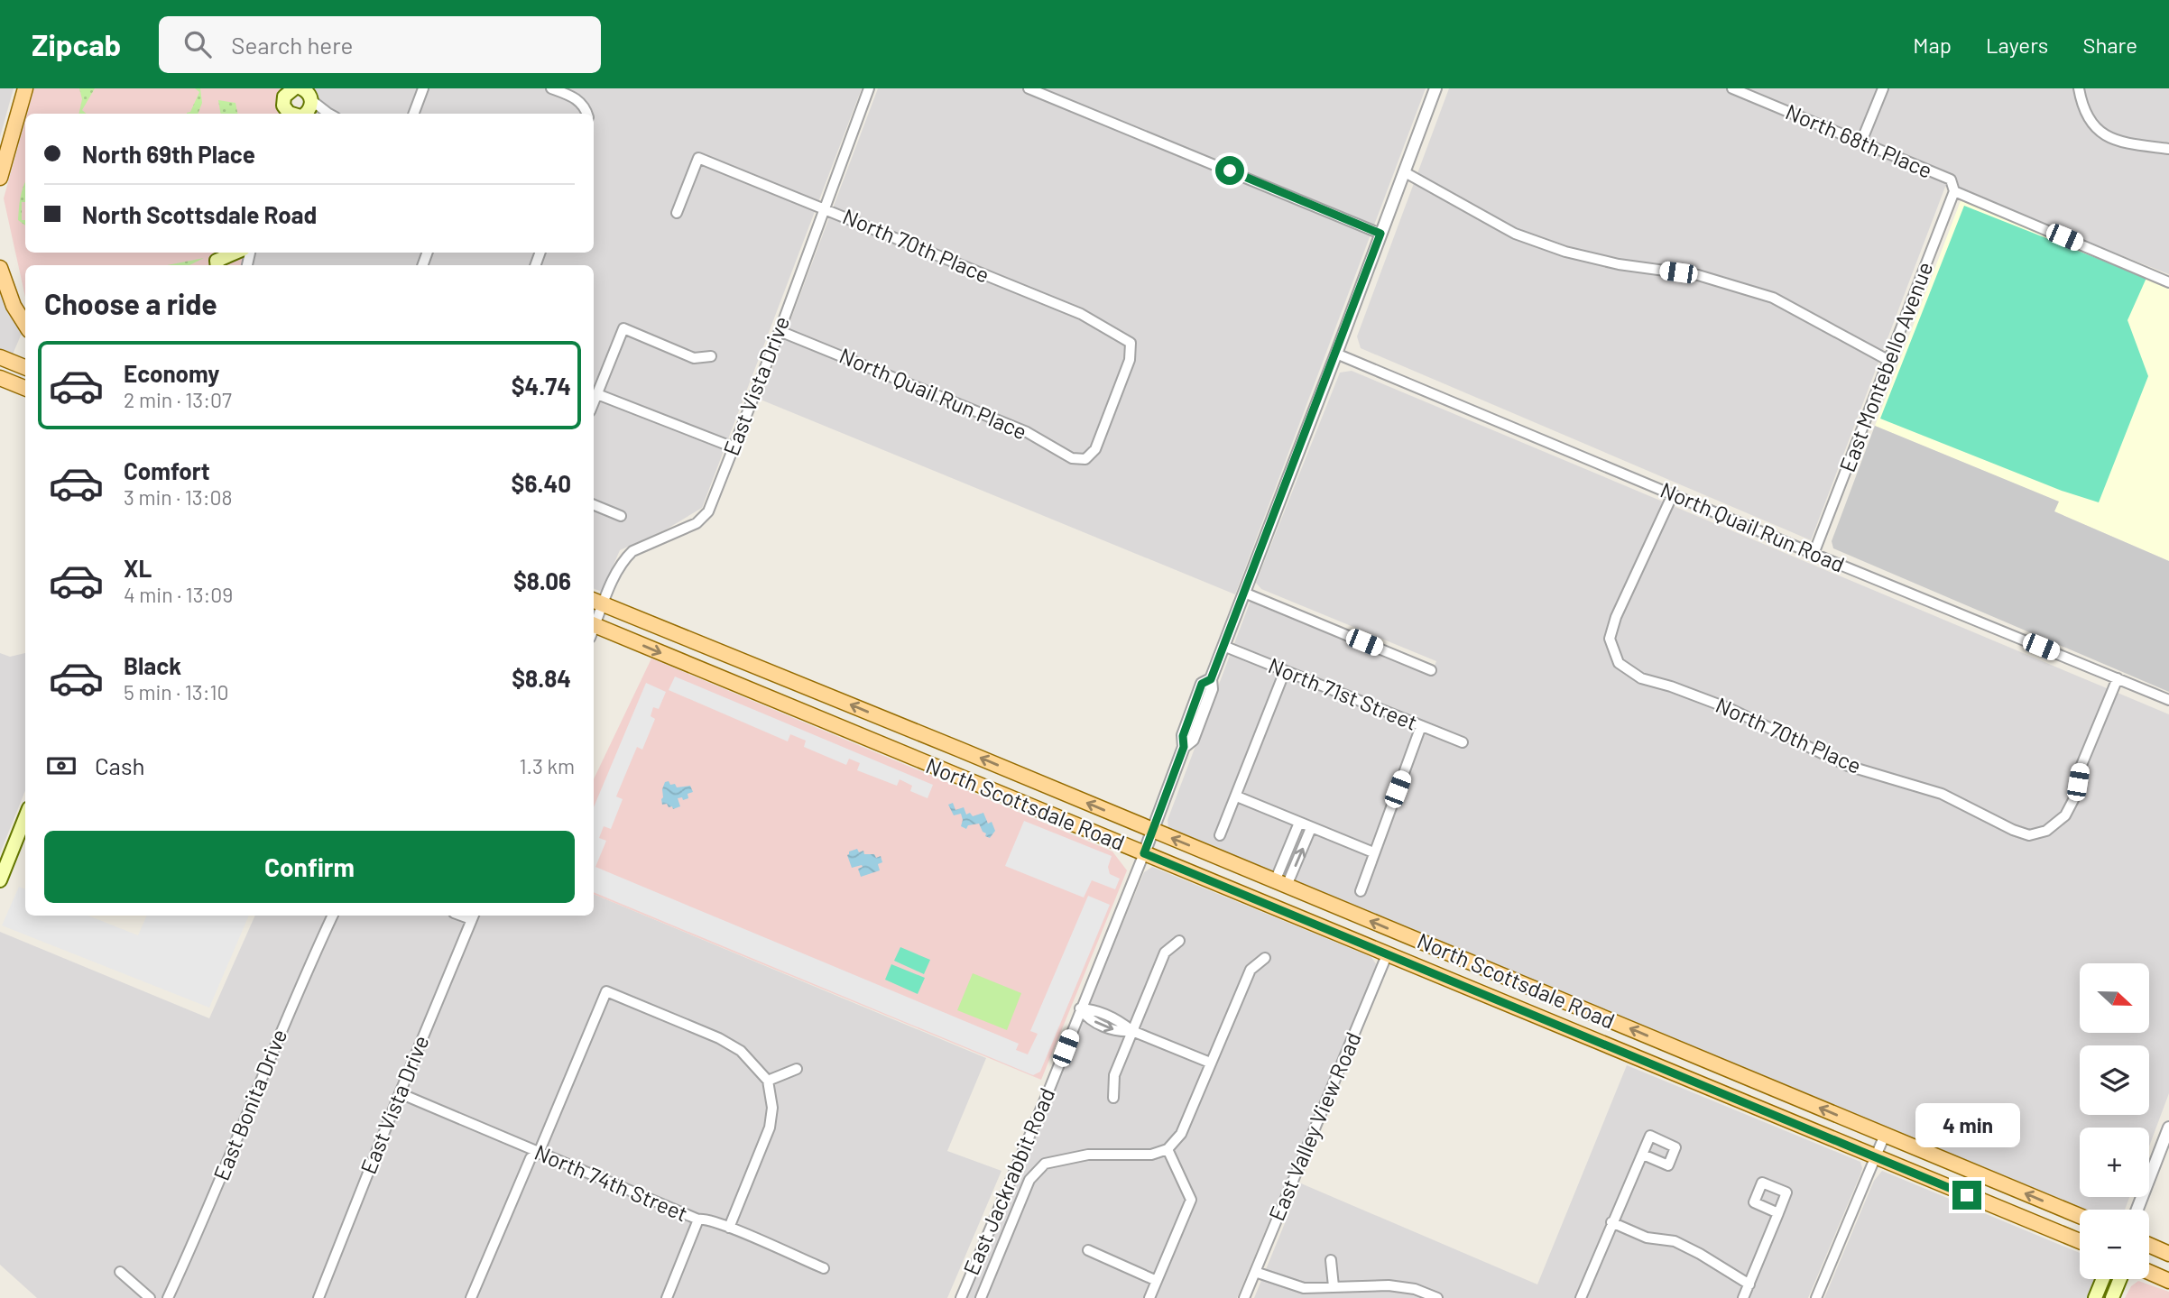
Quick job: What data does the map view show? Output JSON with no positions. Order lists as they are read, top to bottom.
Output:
{
  "streets": {
    "main road": ["North Scottsdale Road"],
    "street": [
      "North 68th Place",
      "North 70th Place",
      "East Montebello Avenue",
      "East Vista Drive",
      "North Quail Run Place",
      "North Quail Run Road",
      "North 71st Street",
      "East Bonita Drive",
      "East Valley View Road",
      "East Jackrabbit Road",
      "North 74th Street"
    ]
  },
  "crossings": [
    ["North 68th Place", "East Montebello Avenue"],
    ["North 70th Place", "East Vista Drive"],
    ["North 70th Place", "North Quail Run Place"],
    ["North 70th Place", "North Quail Run Road"],
    ["East Montebello Avenue", "North Quail Run Road"],
    ["East Vista Drive", "North Quail Run Place"],
    ["East Vista Drive", "North Scottsdale Road"],
    ["East Vista Drive", "North 74th Street"],
    ["North Quail Run Road", "East Jackrabbit Road"],
    ["North 71st Street", "East Jackrabbit Road"],
    ["North Scottsdale Road", "East Valley View Road"],
    ["North Scottsdale Road", "East Jackrabbit Road"]
  ],
  "north": "right",
  "page": {
    "header": "Zipcab",
    "search": "Search here",
    "nav": ["Map", "Layers", "Share"],
    "banner": ["North 69th Place", "North Scottsdale Road"],
    "heading": "Choose a ride",
    "list": [
      {
        "name": "Economy",
        "note": "2 min · 13:07",
        "value": "$4.74"
      },
      {
        "name": "Comfort",
        "note": "3 min · 13:08",
        "value": "$6.40"
      },
      {
        "name": "XL",
        "note": "4 min · 13:09",
        "value": "$8.06"
      },
      {
        "name": "Black",
        "note": "5 min · 13:10",
        "value": "$8.84"
      }
    ],
    "pay": ["Cash", "1.3 km"],
    "buttons": "Confirm",
    "map_buttons": ["+", "−"],
    "bubble": "4 min"
  }
}
